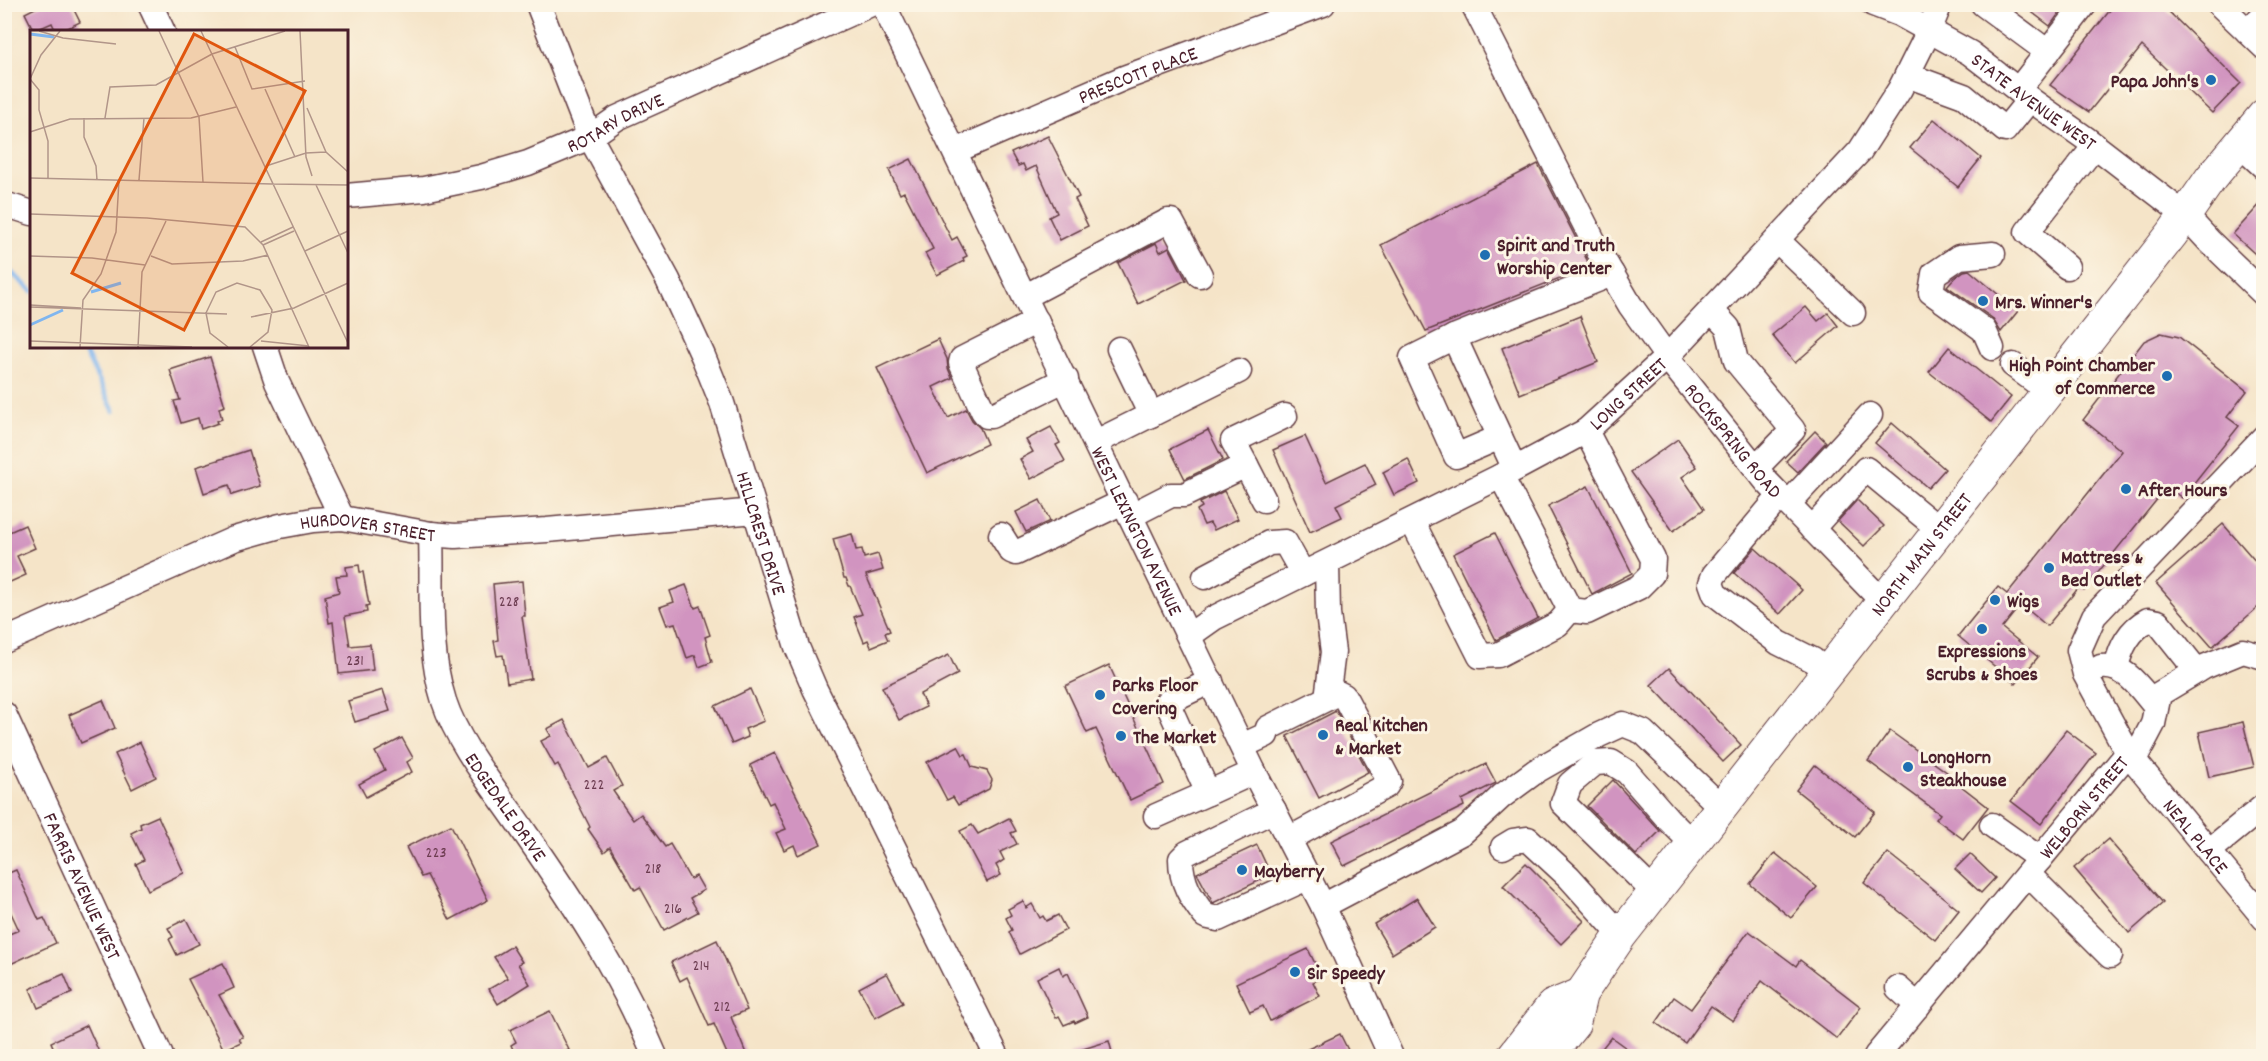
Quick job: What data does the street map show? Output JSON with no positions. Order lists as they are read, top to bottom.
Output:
{
  "streets": {
    "main road": ["NORTH MAIN STREET"],
    "street": [
      "PRESCOTT PLACE",
      "STATE AVENUE WEST",
      "ROTARY DRIVE",
      "LONG STREET",
      "ROCKSPRING ROAD",
      "HURDOVER STREET",
      "WEST LEXINGTON AVENUE",
      "HILLCREST DRIVE",
      "EDGEDALE DRIVE",
      "WELBORN STREET",
      "NEAL PLACE",
      "FARRIS AVENUE WEST"
    ]
  },
  "crossings": [
    ["PRESCOTT PLACE", "WEST LEXINGTON AVENUE"],
    ["STATE AVENUE WEST", "LONG STREET"],
    ["STATE AVENUE WEST", "NORTH MAIN STREET"],
    ["ROTARY DRIVE", "HILLCREST DRIVE"],
    ["LONG STREET", "ROCKSPRING ROAD"],
    ["LONG STREET", "WEST LEXINGTON AVENUE"],
    ["ROCKSPRING ROAD", "NORTH MAIN STREET"],
    ["HURDOVER STREET", "HILLCREST DRIVE"],
    ["HURDOVER STREET", "EDGEDALE DRIVE"],
    ["WELBORN STREET", "NEAL PLACE"]
  ],
  "places": [
    "Papa John's",
    "Spirit and Truth Worship Center",
    "Mrs. Winner's",
    "High Point Chamber of Commerce",
    "After Hours",
    "Mattress & Bed Outlet",
    "Wigs",
    "Expressions Scrubs & Shoes",
    "Parks Floor Covering",
    "Real Kitchen & Market",
    "The Market",
    "LongHorn Steakhouse",
    "Mayberry",
    "Sir Speedy"
  ],
  "house_numbers": [
    "228",
    "231",
    "222",
    "223",
    "218",
    "216",
    "214",
    "212"
  ]
}
